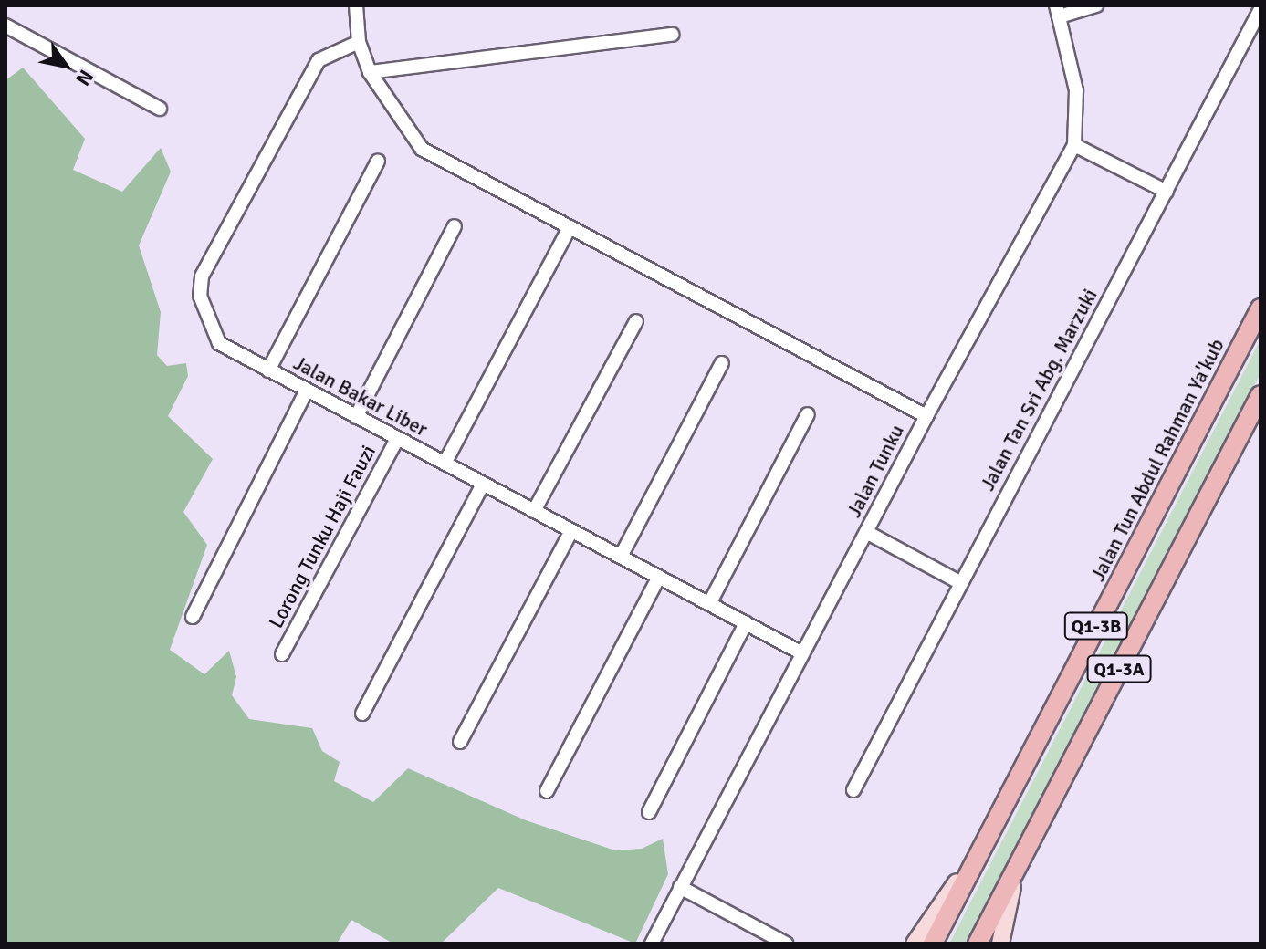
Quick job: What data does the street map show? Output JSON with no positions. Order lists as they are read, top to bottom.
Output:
{
  "streets": {
    "main road": ["Jalan Tun Abdul Rahman Ya'kub", "Q1-3B", "Q1-3A"],
    "street": [
      "Jalan Tan Sri Abg. Marzuki",
      "Jalan Bakar Liber",
      "Jalan Tunku",
      "Lorong Tunku Haji Fauzi"
    ]
  },
  "crossings": [
    ["Jalan Bakar Liber", "Jalan Tunku"],
    ["Jalan Bakar Liber", "Lorong Tunku Haji Fauzi"]
  ],
  "north": "bottom right"
}
